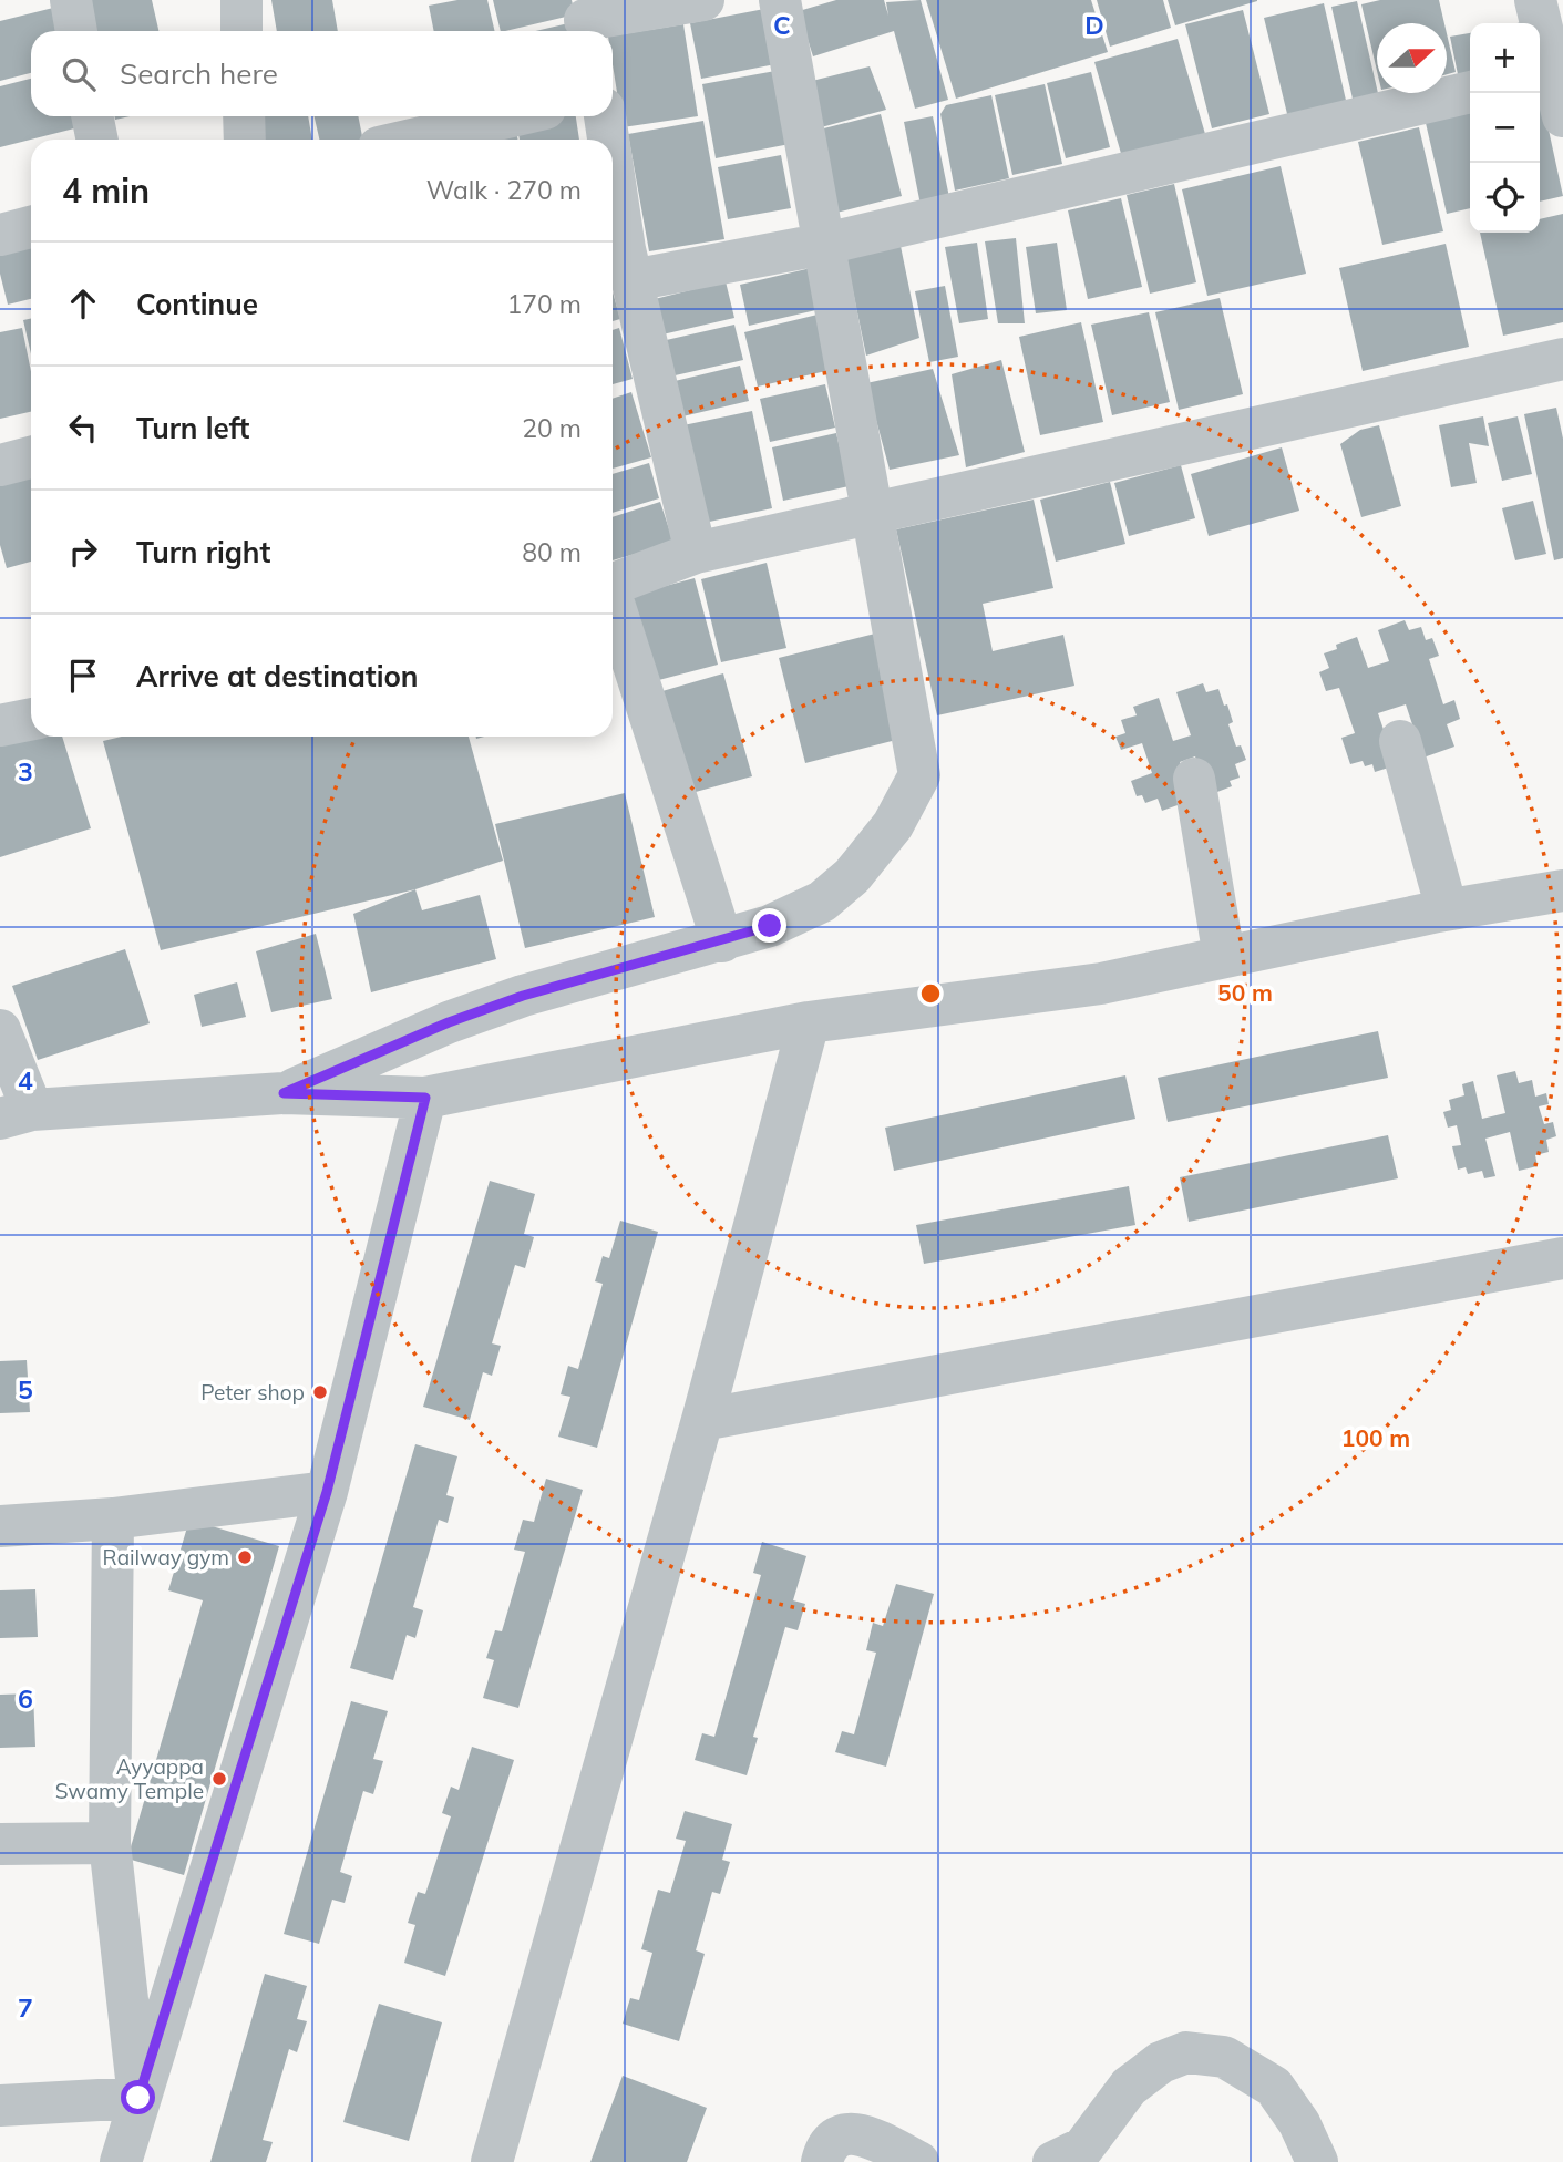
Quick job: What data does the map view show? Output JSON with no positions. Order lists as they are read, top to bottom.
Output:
{
  "places": ["Peter shop", "Railway gym", "Ayyappa Swamy Temple"],
  "north": "right",
  "page": {
    "map_buttons": ["+", "−"],
    "search": "Search here",
    "heading": ["4 min", "Walk · 270 m"],
    "list": [
      ["Continue", "170 m"],
      ["Turn left", "20 m"],
      ["Turn right", "80 m"],
      "Arrive at destination"
    ]
  },
  "grid": {
    "columns": ["C", "D"],
    "rows": [
      "3",
      "4",
      "5",
      "6",
      "7"
    ]
  },
  "rings": ["50 m", "100 m"]
}
